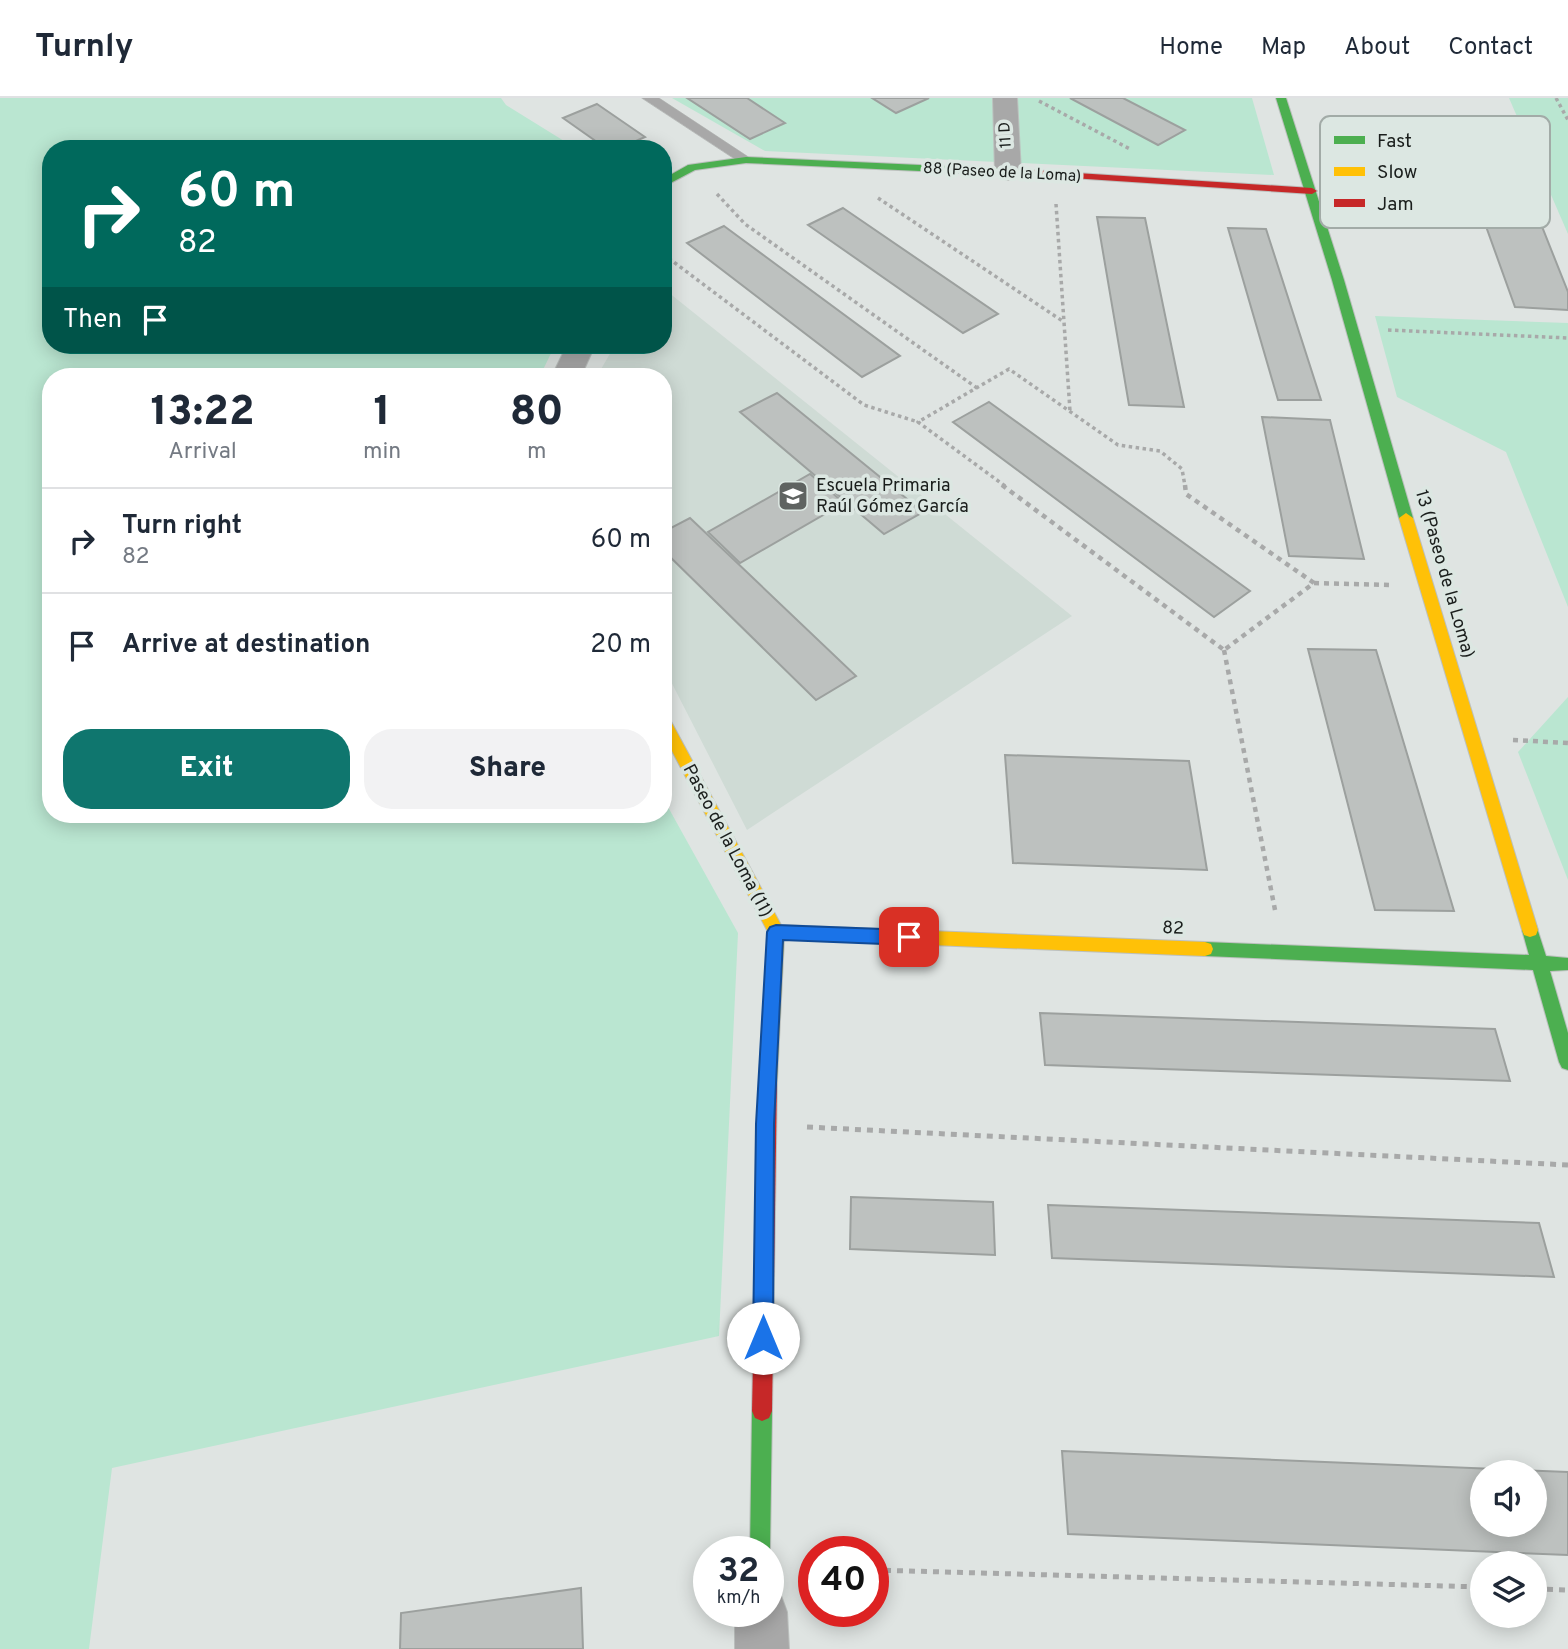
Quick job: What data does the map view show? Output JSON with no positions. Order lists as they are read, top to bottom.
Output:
{
  "streets": {
    "street": [
      "11 D",
      "88 (Paseo de la Loma)",
      "13 (Paseo de la Loma)",
      "Paseo de la Loma (11)",
      "82"
    ]
  },
  "crossings": [
    ["11 D", "88 (Paseo de la Loma)"],
    ["88 (Paseo de la Loma)", "13 (Paseo de la Loma)"],
    ["13 (Paseo de la Loma)", "82"],
    ["Paseo de la Loma (11)", "82"]
  ],
  "places": {
    "school or university": ["Escuela Primaria Raúl Gómez García"]
  },
  "legend": ["Fast", "Slow", "Jam"],
  "page": {
    "header": "Turnly",
    "nav": [
      "Home",
      "Map",
      "About",
      "Contact"
    ],
    "turn": ["60 m", "82"],
    "then": "Then",
    "eta": [
      "13:22",
      "Arrival",
      "1",
      "min",
      "80",
      "m"
    ],
    "list": [
      {
        "name": "Turn right",
        "note": "82",
        "value": "60 m"
      },
      {
        "name": "Arrive at destination",
        "value": "20 m"
      }
    ],
    "buttons": ["Exit", "Share"],
    "speed": "32 km/h",
    "limit": "40"
  }
}
